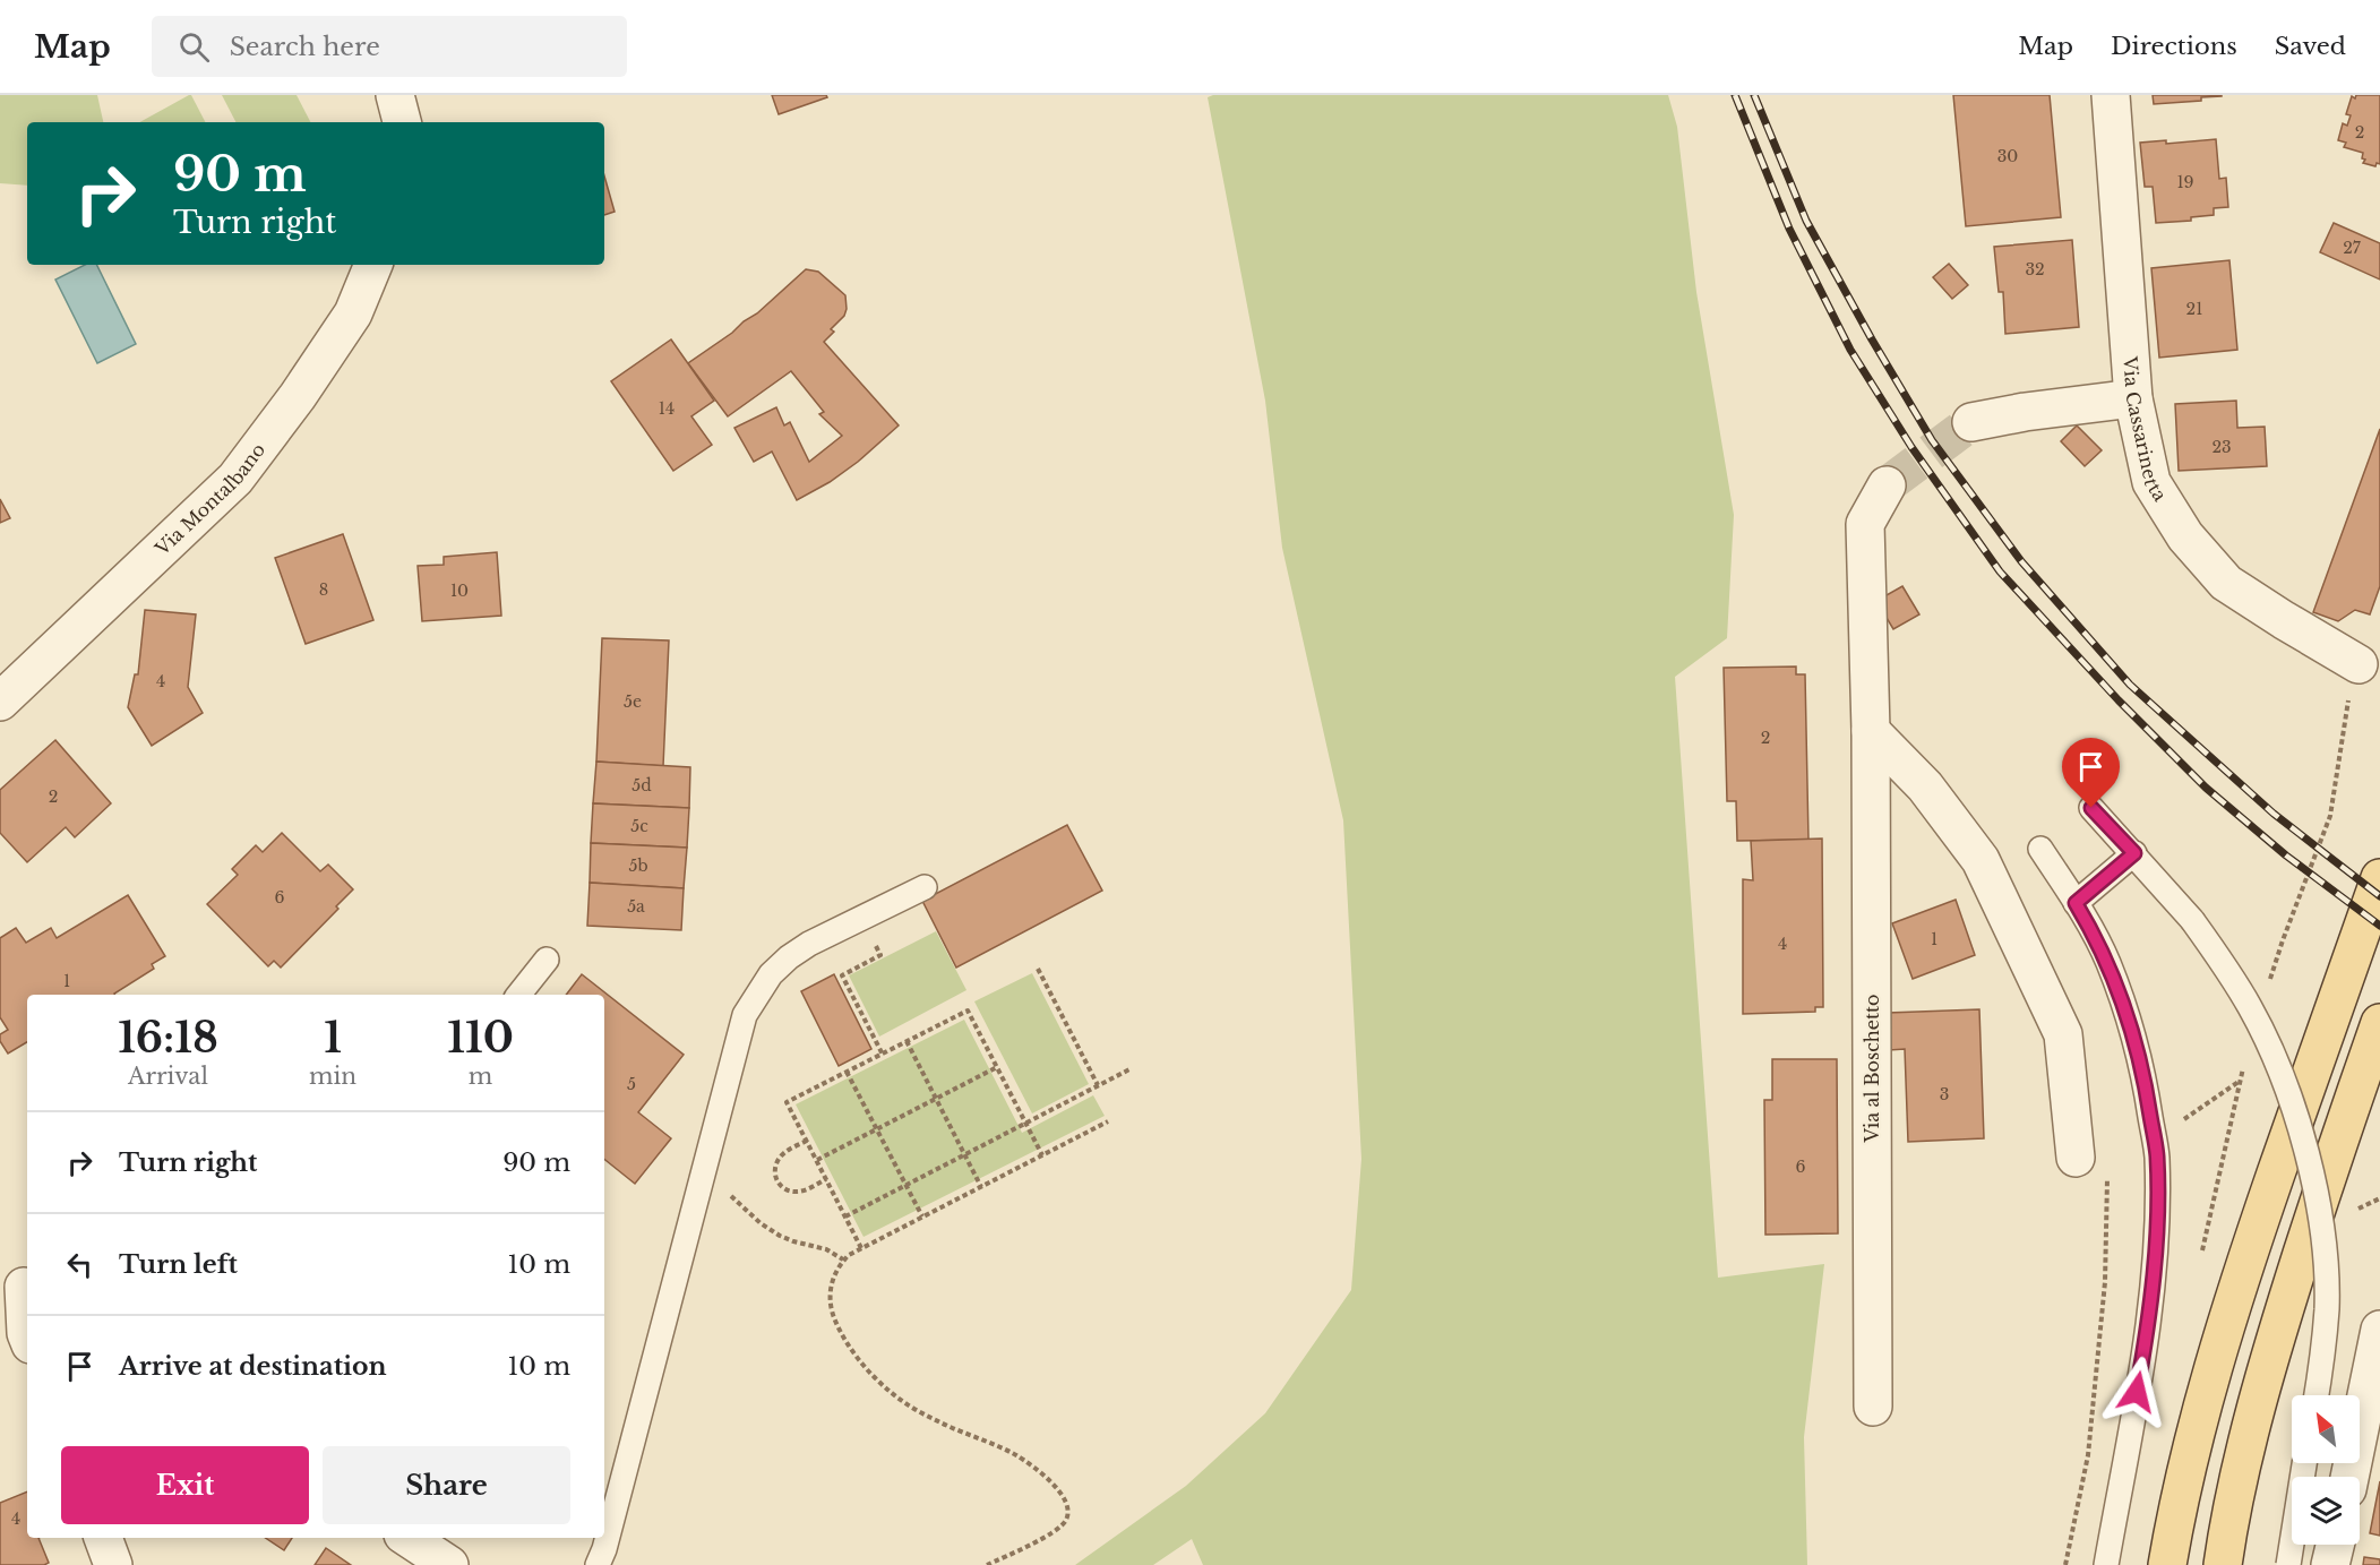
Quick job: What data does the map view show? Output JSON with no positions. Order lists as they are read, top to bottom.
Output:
{
  "streets": {
    "street": ["Via Cassarinetta", "Via Montalbano", "Via al Boschetto"]
  },
  "house_numbers": [
    "2",
    "30",
    "19",
    "27",
    "32",
    "21",
    "14",
    "23",
    "8",
    "10",
    "4",
    "5e",
    "2",
    "5d",
    "2",
    "5c",
    "5b",
    "6",
    "5a",
    "1",
    "4",
    "1",
    "5",
    "3",
    "6",
    "4"
  ],
  "north": "top left",
  "page": {
    "header": "Map",
    "search": "Search here",
    "nav": ["Map", "Directions", "Saved"],
    "turn": ["90 m", "Turn right"],
    "eta": [
      "16:18",
      "Arrival",
      "1",
      "min",
      "110",
      "m"
    ],
    "list": [
      {
        "name": "Turn right",
        "value": "90 m"
      },
      {
        "name": "Turn left",
        "value": "10 m"
      },
      {
        "name": "Arrive at destination",
        "value": "10 m"
      }
    ],
    "buttons": ["Exit", "Share"]
  }
}
